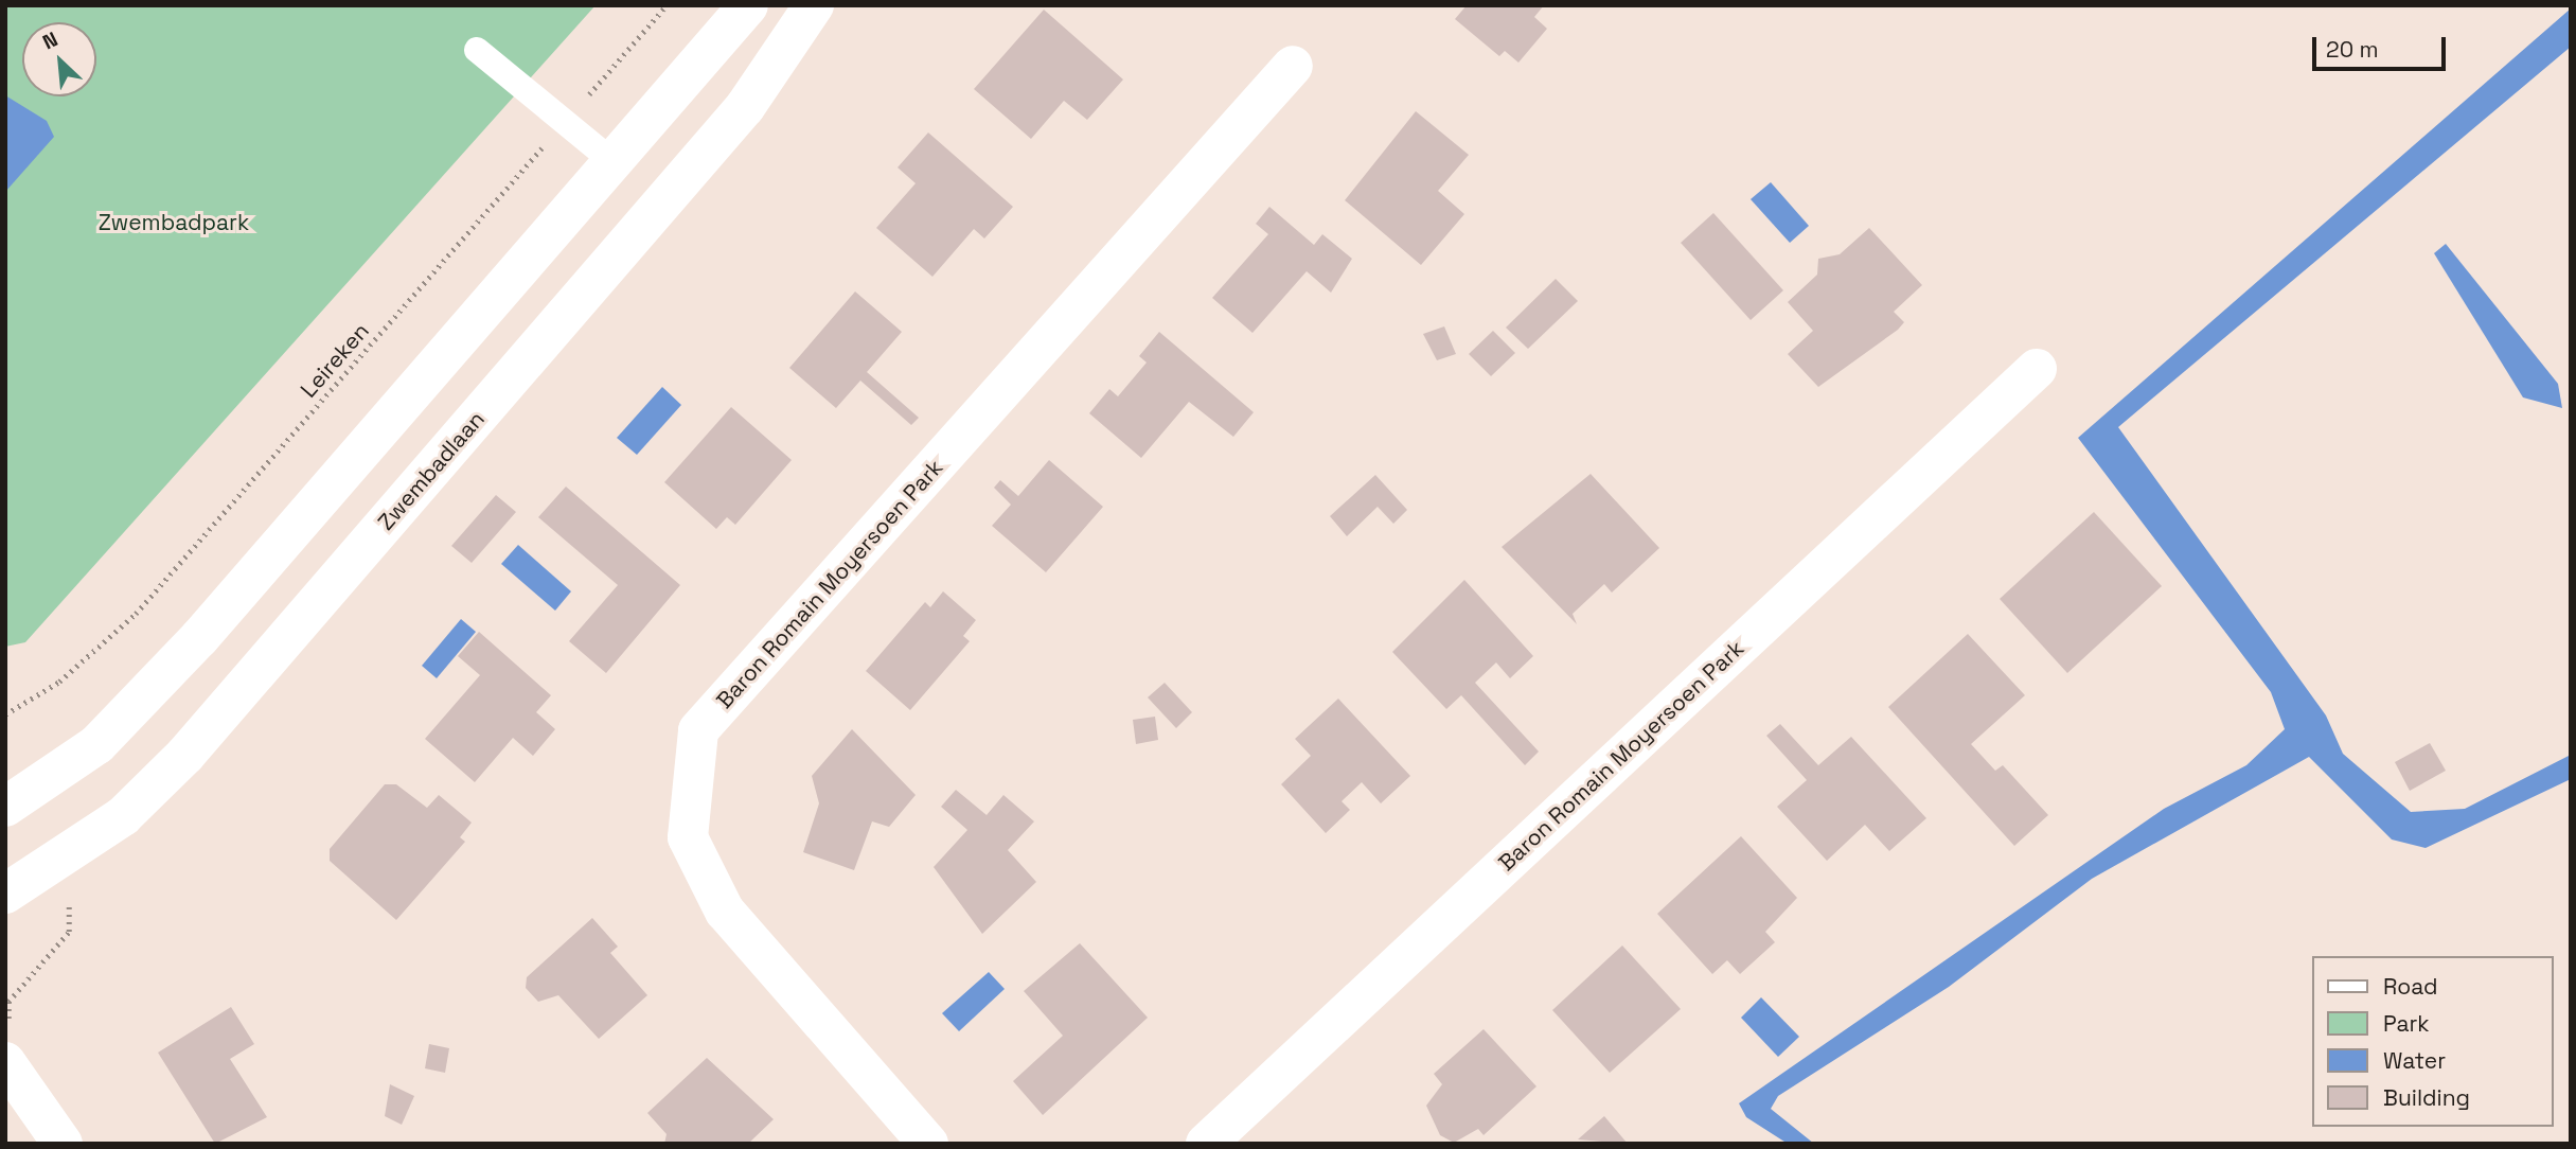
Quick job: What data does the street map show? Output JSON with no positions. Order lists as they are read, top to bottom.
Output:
{
  "streets": {
    "street": ["Zwembadlaan", "Baron Romain Moyersoen Park"],
    "path": ["Leireken"]
  },
  "parks": ["Zwembadpark"],
  "legend": [
    "Road",
    "Park",
    "Water",
    "Building"
  ],
  "scale_bar": "20 m",
  "north": "top left"
}
